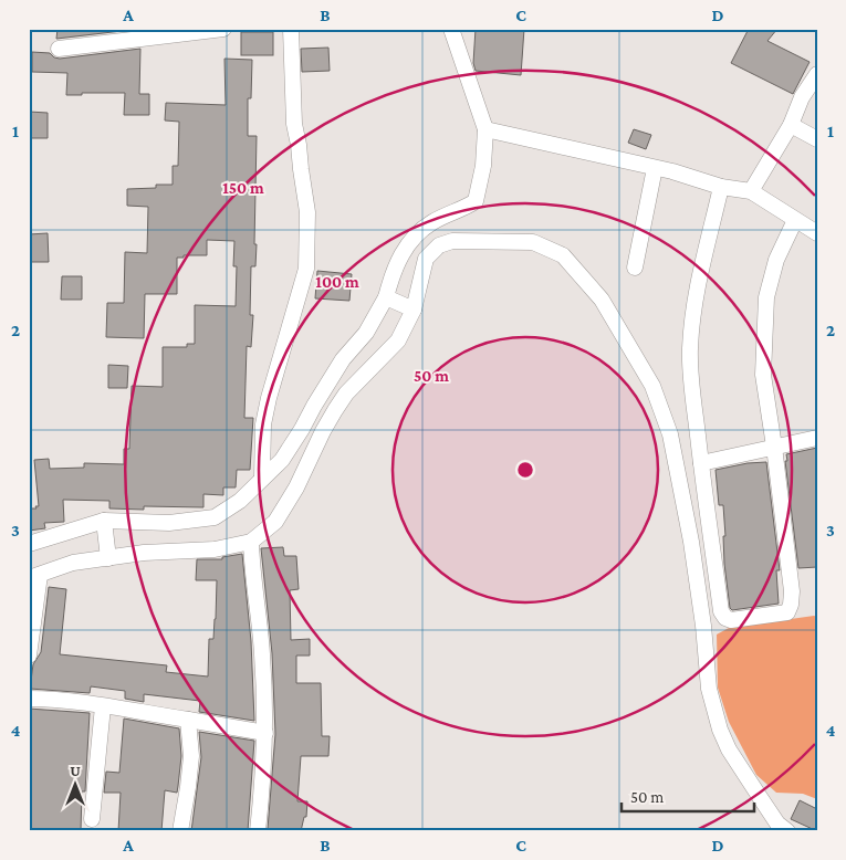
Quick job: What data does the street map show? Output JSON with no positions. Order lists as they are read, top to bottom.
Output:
{
  "scale_bar": "50 m",
  "north": "top",
  "grid": {
    "columns": [
      "A",
      "B",
      "C",
      "D"
    ],
    "rows": [
      "1",
      "2",
      "3",
      "4"
    ]
  },
  "rings": ["150 m", "100 m", "50 m"]
}
